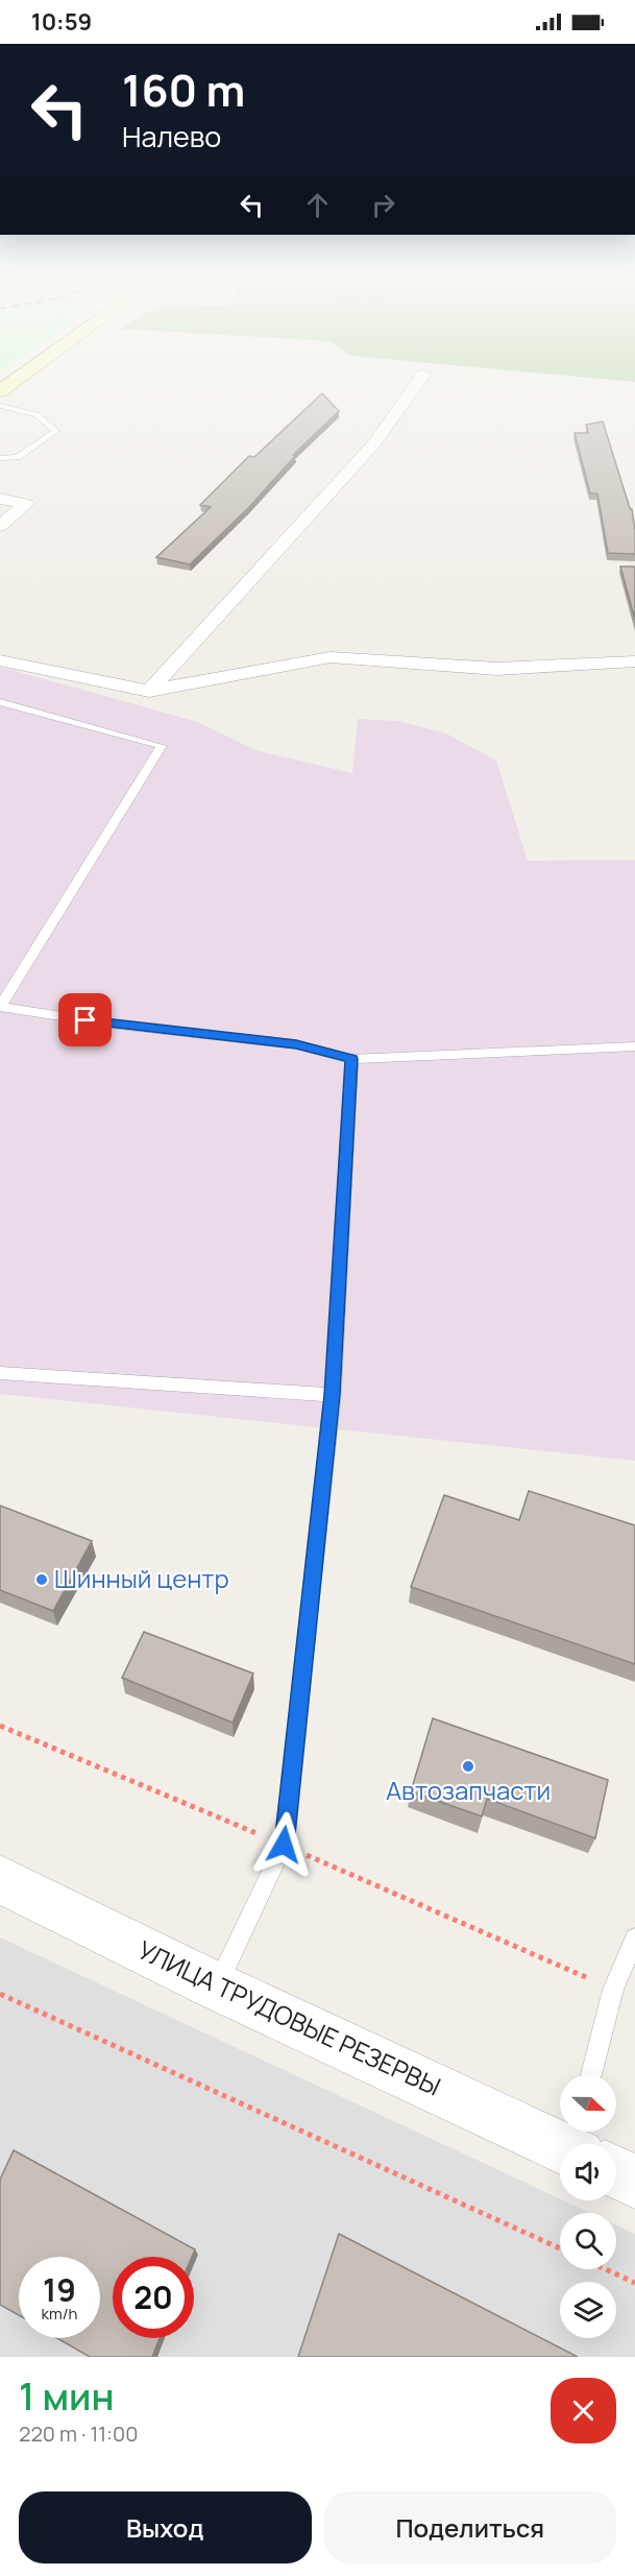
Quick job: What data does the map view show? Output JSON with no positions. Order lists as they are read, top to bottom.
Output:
{
  "streets": {
    "street": ["УЛИЦА ТРУДОВЫЕ РЕЗЕРВЫ"]
  },
  "places": ["Шинный центр", "Автозапчасти"],
  "north": "right",
  "page": {
    "status": "10:59",
    "turn": ["160 m", "Налево"],
    "speed": "19 km/h",
    "limit": "20",
    "heading": ["1 мин", "220 m · 11:00"],
    "buttons": ["Выход", "Поделиться"]
  }
}
